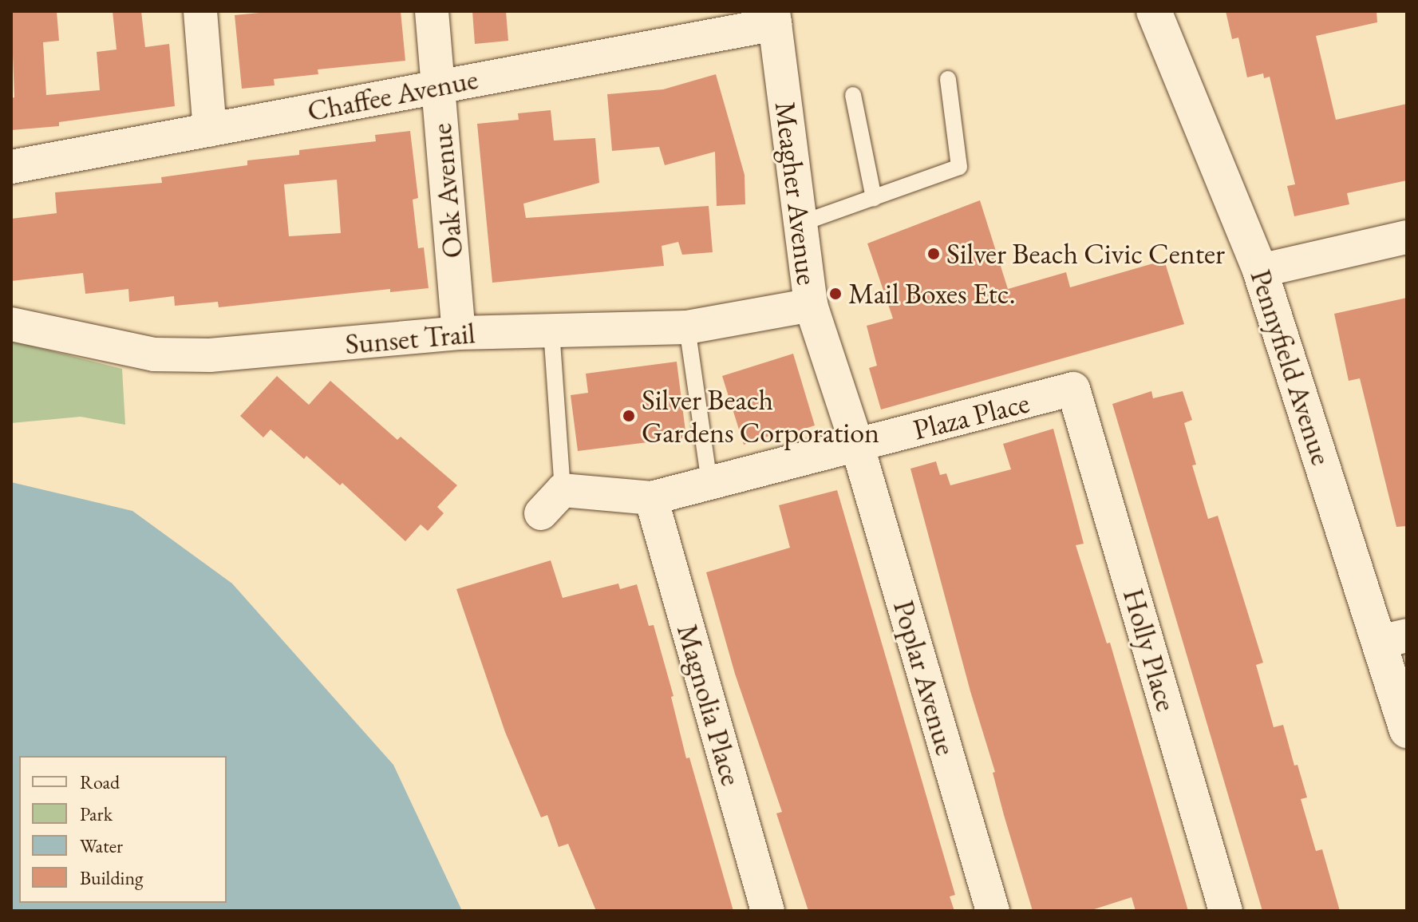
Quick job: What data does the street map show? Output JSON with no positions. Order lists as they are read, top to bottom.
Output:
{
  "streets": {
    "street": [
      "Chaffee Avenue",
      "Oak Avenue",
      "Meagher Avenue",
      "Sunset Trail",
      "Pennyfield Avenue",
      "Plaza Place",
      "Holly Place",
      "Poplar Avenue",
      "Magnolia Place"
    ]
  },
  "crossings": [
    ["Chaffee Avenue", "Oak Avenue"],
    ["Chaffee Avenue", "Meagher Avenue"],
    ["Oak Avenue", "Sunset Trail"],
    ["Meagher Avenue", "Sunset Trail"],
    ["Meagher Avenue", "Plaza Place"],
    ["Meagher Avenue", "Poplar Avenue"],
    ["Plaza Place", "Holly Place"],
    ["Plaza Place", "Poplar Avenue"],
    ["Plaza Place", "Magnolia Place"]
  ],
  "places": ["Silver Beach Civic Center", "Mail Boxes Etc.", "Silver Beach Gardens Corporation"],
  "legend": [
    "Road",
    "Park",
    "Water",
    "Building"
  ]
}
